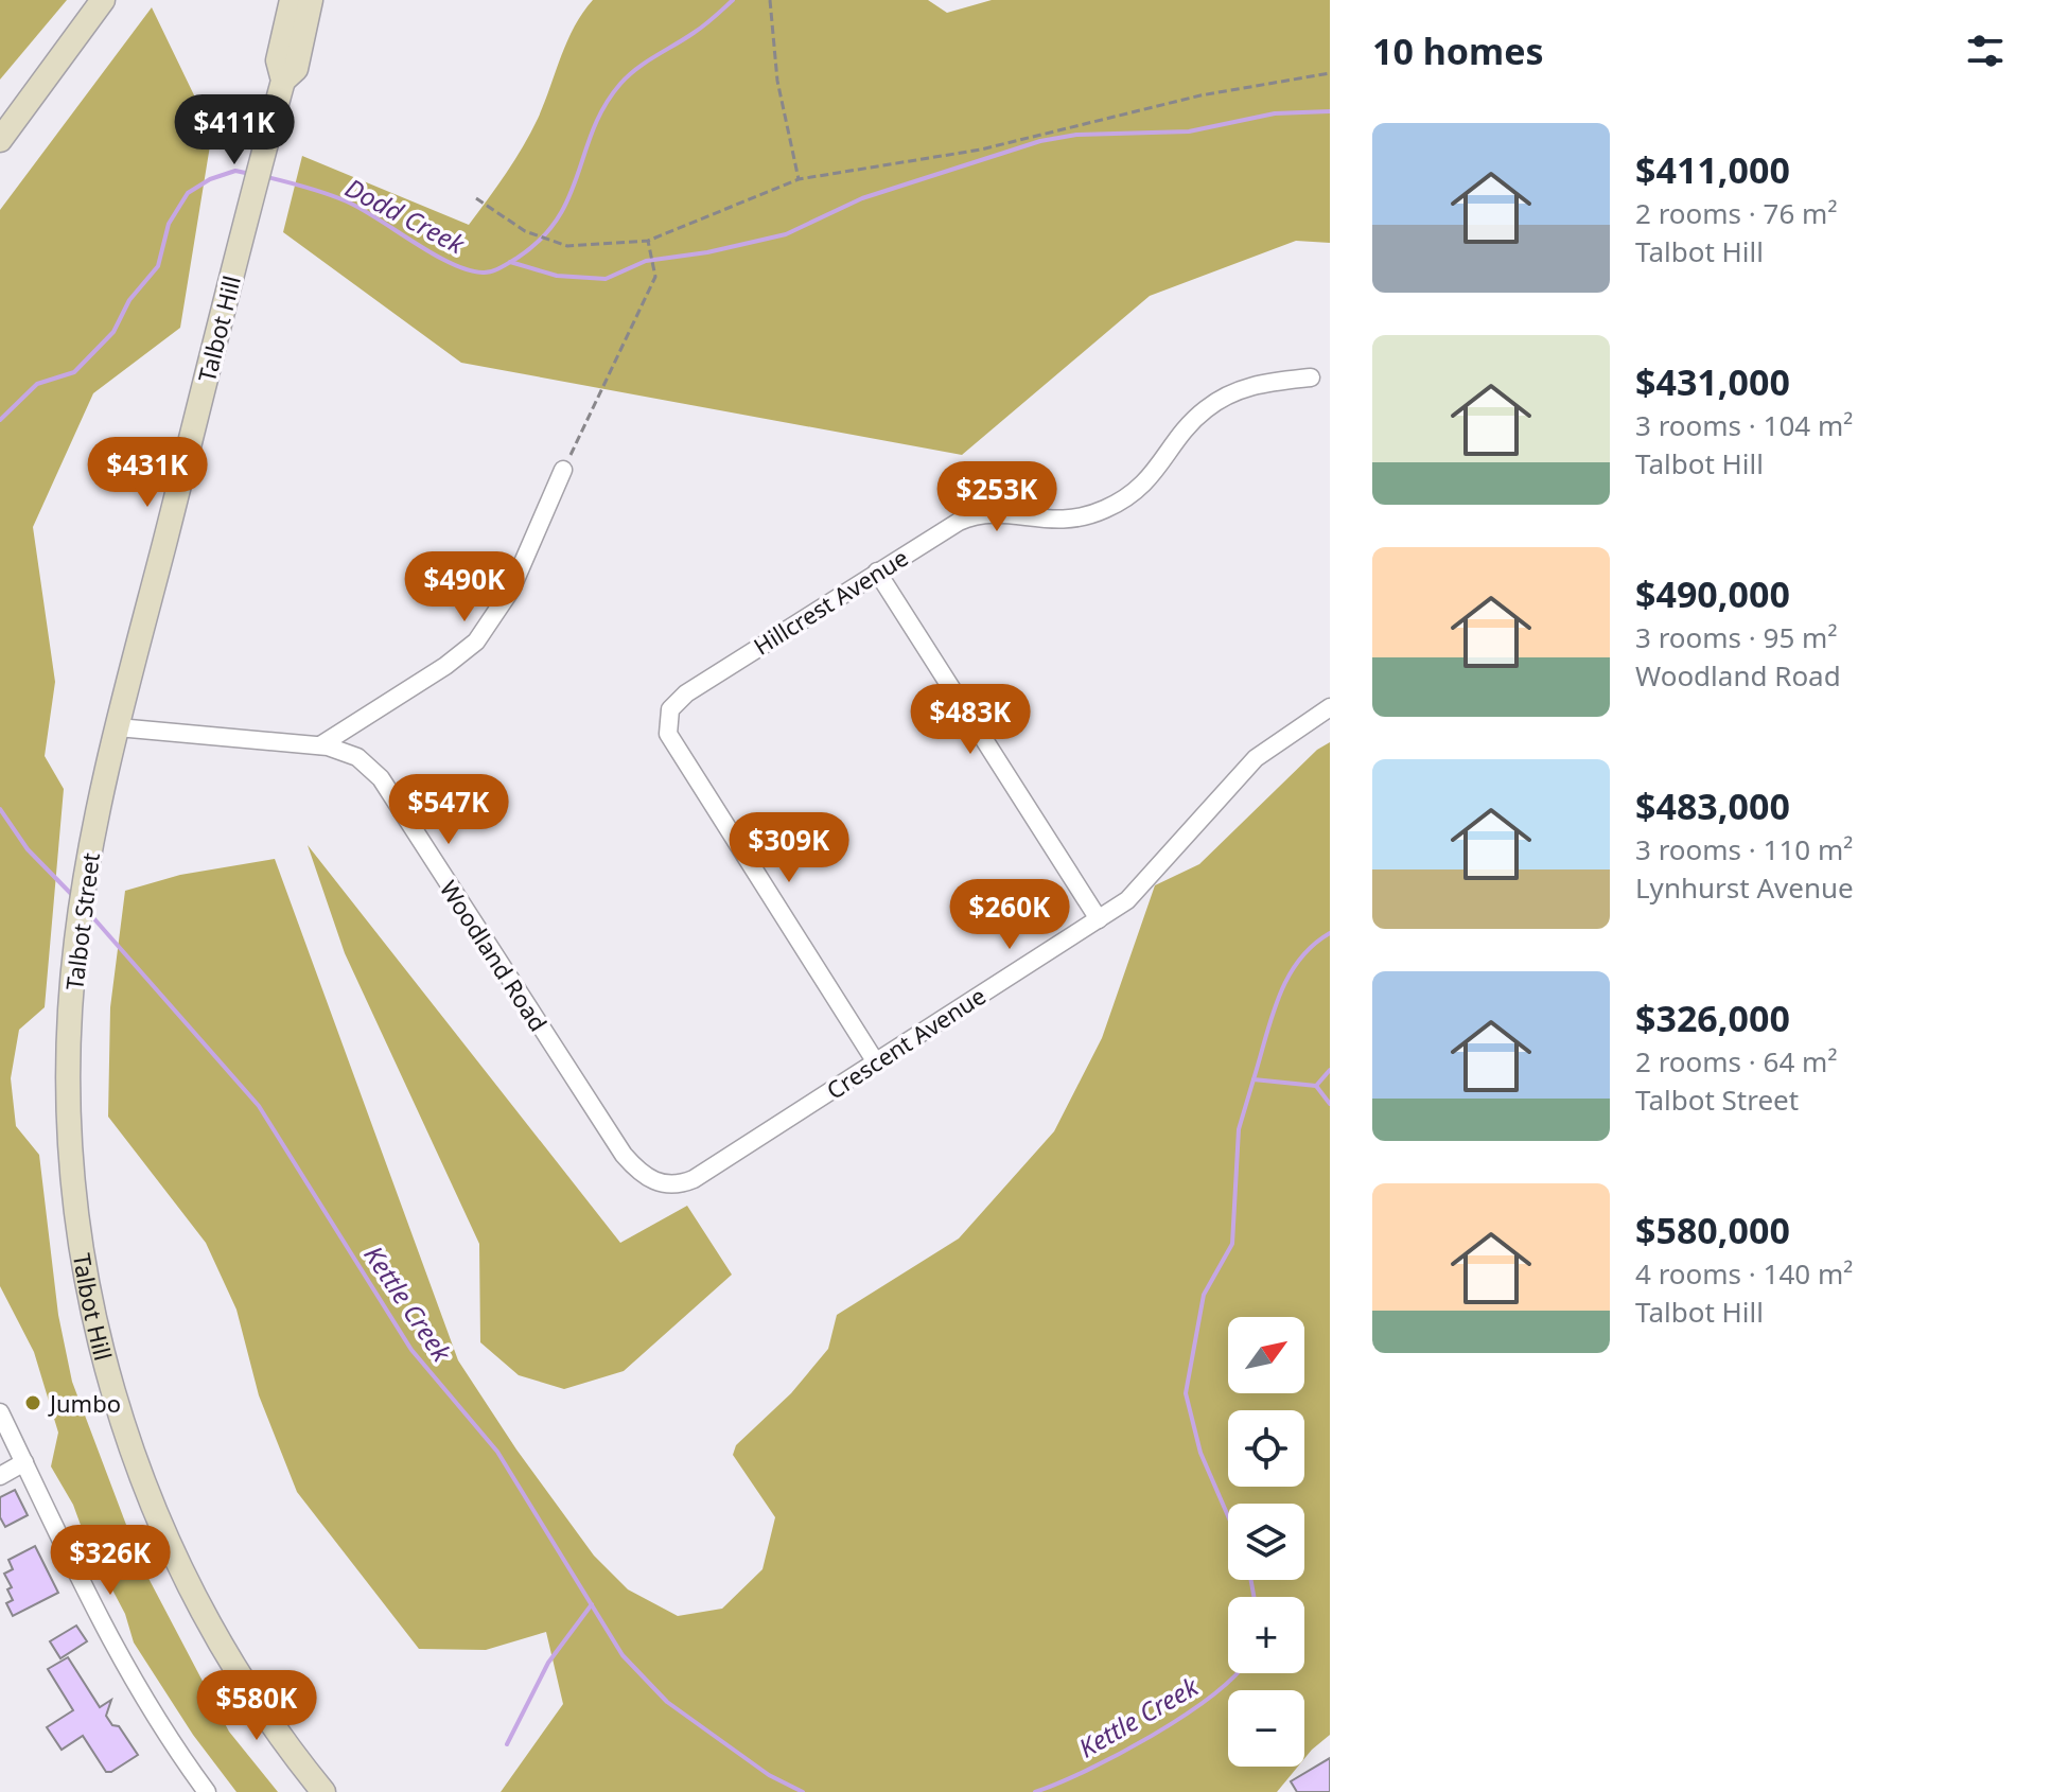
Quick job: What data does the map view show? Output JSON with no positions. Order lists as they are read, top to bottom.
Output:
{
  "streets": {
    "main road": ["Talbot Hill", "Talbot Street"],
    "street": ["Hillcrest Avenue", "Woodland Road", "Crescent Avenue"]
  },
  "crossings": [
    ["Talbot Hill", "Talbot Street"],
    ["Talbot Hill", "Woodland Road"],
    ["Hillcrest Avenue", "Crescent Avenue"],
    ["Woodland Road", "Crescent Avenue"]
  ],
  "water": ["Dodd Creek", "Kettle Creek"],
  "places": ["Jumbo"],
  "north": "top right",
  "page": {
    "heading": "10 homes",
    "price": [
      "$411K",
      "$431K",
      "$253K",
      "$490K",
      "$483K",
      "$547K",
      "$309K",
      "$260K",
      "$326K",
      "$580K"
    ],
    "list": [
      {
        "name": "$411,000",
        "note": "2 rooms · 76 m² · Talbot Hill"
      },
      {
        "name": "$431,000",
        "note": "3 rooms · 104 m² · Talbot Hill"
      },
      {
        "name": "$490,000",
        "note": "3 rooms · 95 m² · Woodland Road"
      },
      {
        "name": "$483,000",
        "note": "3 rooms · 110 m² · Lynhurst Avenue"
      },
      {
        "name": "$326,000",
        "note": "2 rooms · 64 m² · Talbot Street"
      },
      {
        "name": "$580,000",
        "note": "4 rooms · 140 m² · Talbot Hill"
      }
    ],
    "map_buttons": ["+", "−"]
  }
}
